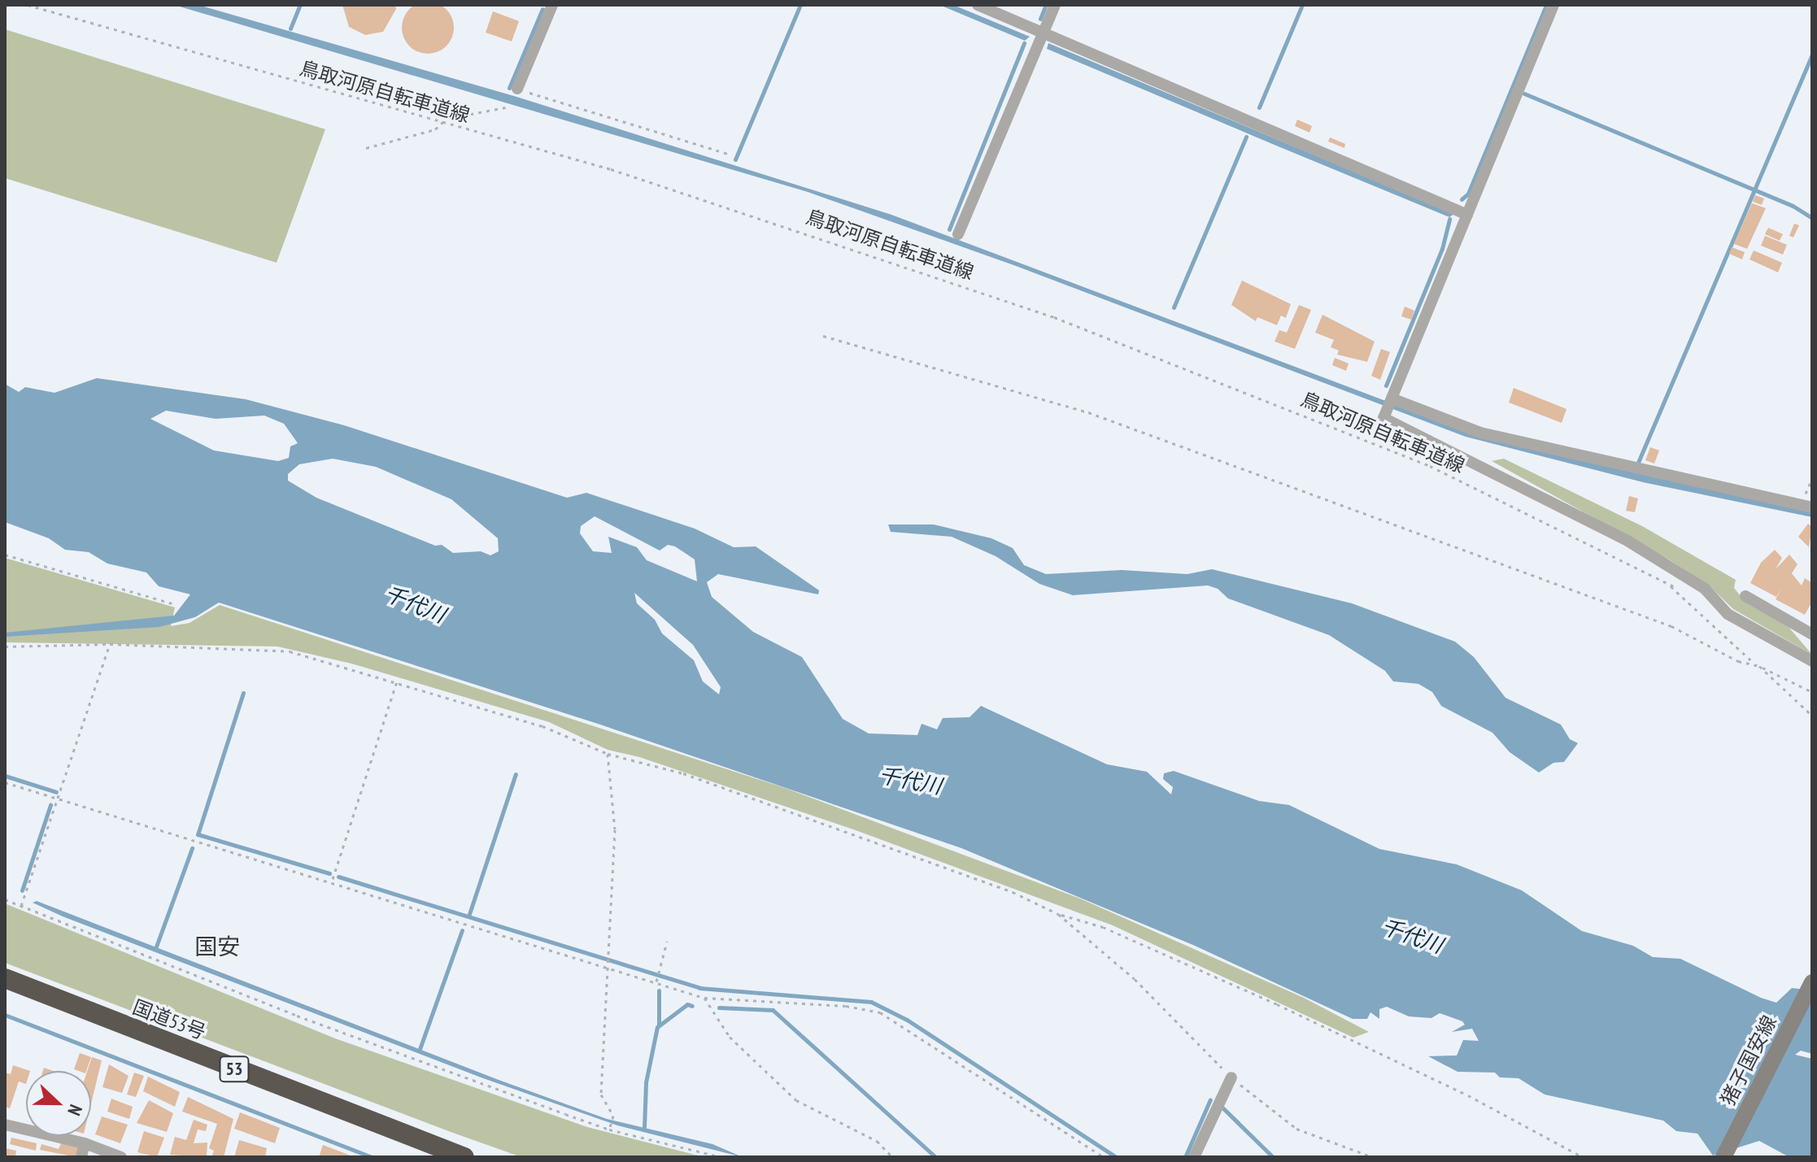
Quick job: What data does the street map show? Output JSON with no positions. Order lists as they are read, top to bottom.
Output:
{
  "streets": {
    "highway": ["国道53号", "53"],
    "main road": ["猪子国安線"],
    "path": ["鳥取河原自転車道線"]
  },
  "districts": ["国安"],
  "water": ["千代川"],
  "north": "right"
}
